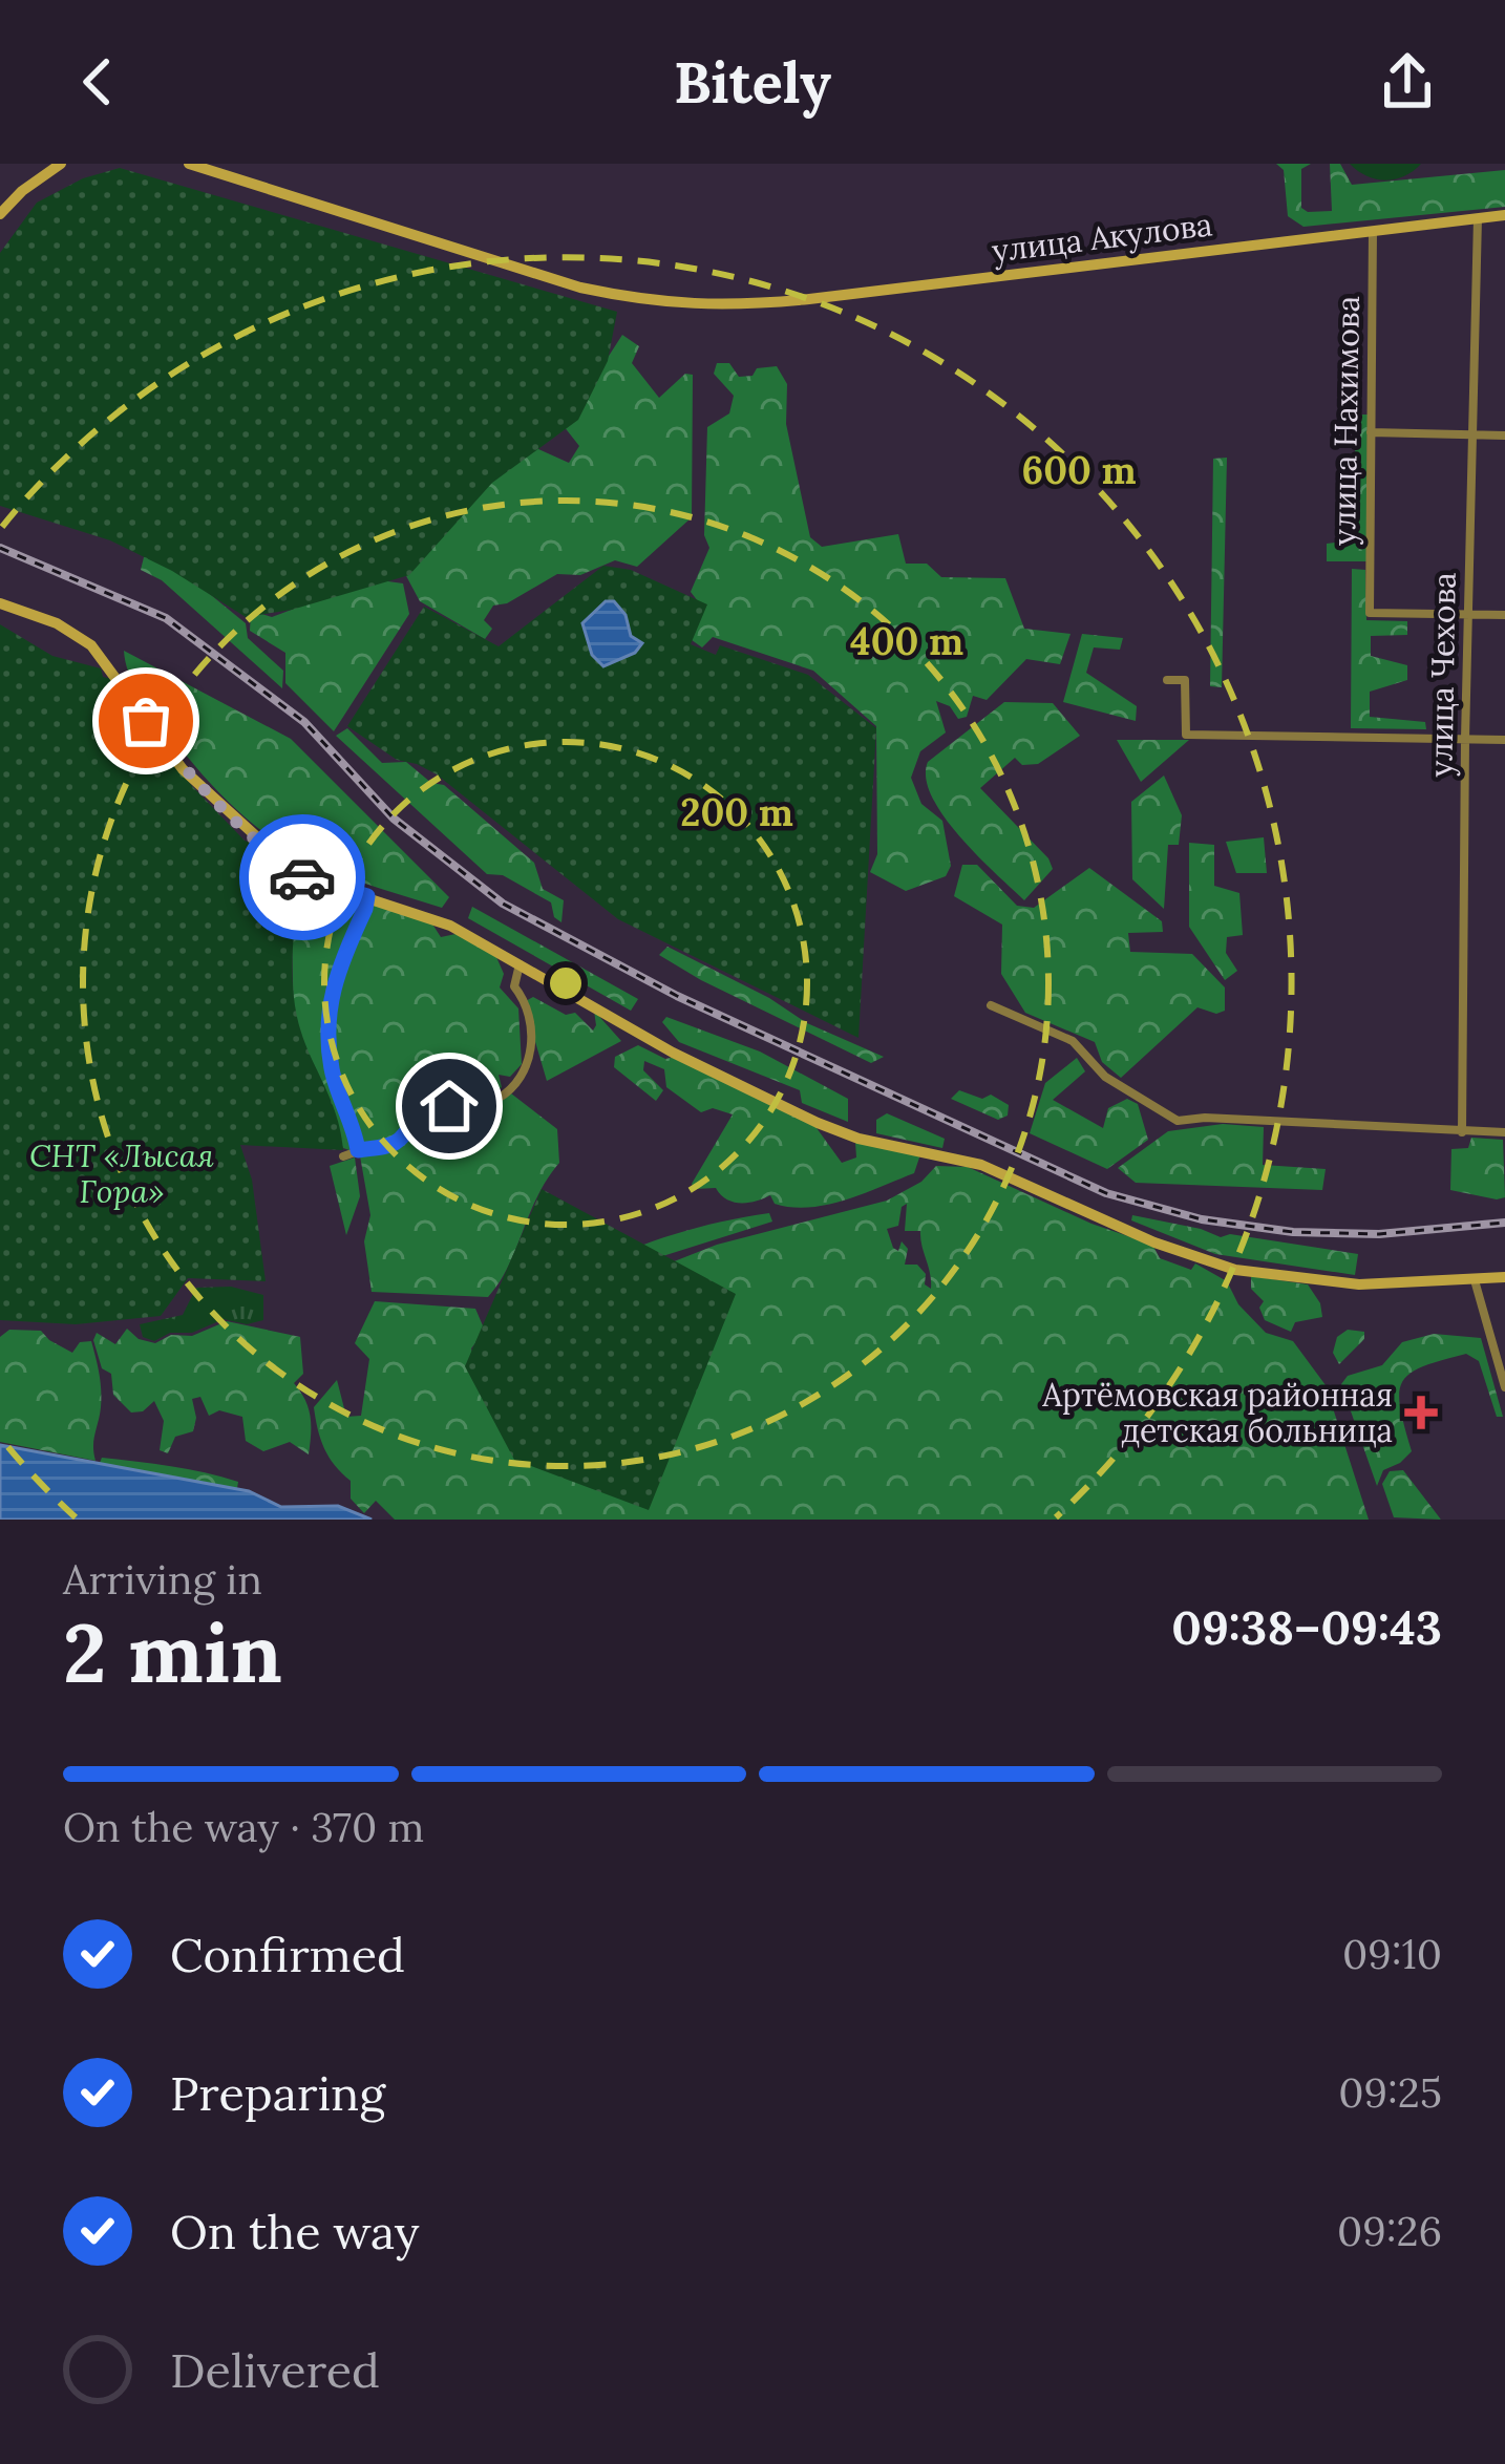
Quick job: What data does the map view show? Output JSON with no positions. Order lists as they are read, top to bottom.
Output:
{
  "streets": {
    "main road": ["улица Акулова"],
    "street": ["улица Нахимова", "улица Чехова"]
  },
  "crossings": [
    ["улица Акулова", "улица Нахимова"],
    ["улица Акулова", "улица Чехова"],
    ["улица Нахимова", "улица Чехова"]
  ],
  "parks": ["СНТ «Лысая Гора»"],
  "places": {
    "health": ["Артёмовская районная детская больница"]
  },
  "page": {
    "header": "Bitely",
    "heading": ["2 min", "Arriving in", "09:38–09:43"],
    "bar": "On the way · 370 m",
    "list": [
      ["Confirmed", "09:10"],
      ["Preparing", "09:25"],
      ["On the way", "09:26"],
      "Delivered"
    ]
  },
  "rings": ["600 m", "400 m", "200 m"]
}
